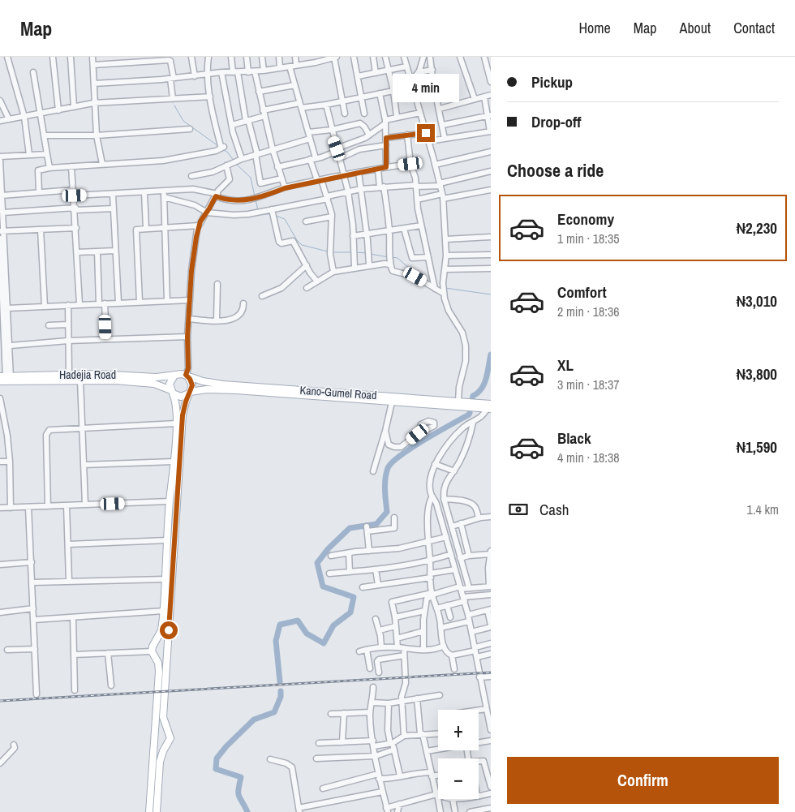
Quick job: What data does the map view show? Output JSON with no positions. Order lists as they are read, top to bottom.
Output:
{
  "streets": {
    "main road": ["Hadejia Road", "Kano-Gumel Road"]
  },
  "crossings": [
    ["Hadejia Road", "Kano-Gumel Road"]
  ],
  "page": {
    "header": "Map",
    "nav": [
      "Home",
      "Map",
      "About",
      "Contact"
    ],
    "banner": ["Pickup", "Drop-off"],
    "bubble": "4 min",
    "heading": "Choose a ride",
    "list": [
      {
        "name": "Economy",
        "note": "1 min · 18:35",
        "value": "₦2,230"
      },
      {
        "name": "Comfort",
        "note": "2 min · 18:36",
        "value": "₦3,010"
      },
      {
        "name": "XL",
        "note": "3 min · 18:37",
        "value": "₦3,800"
      },
      {
        "name": "Black",
        "note": "4 min · 18:38",
        "value": "₦1,590"
      }
    ],
    "pay": ["Cash", "1.4 km"],
    "map_buttons": ["+", "−"],
    "buttons": "Confirm"
  }
}
